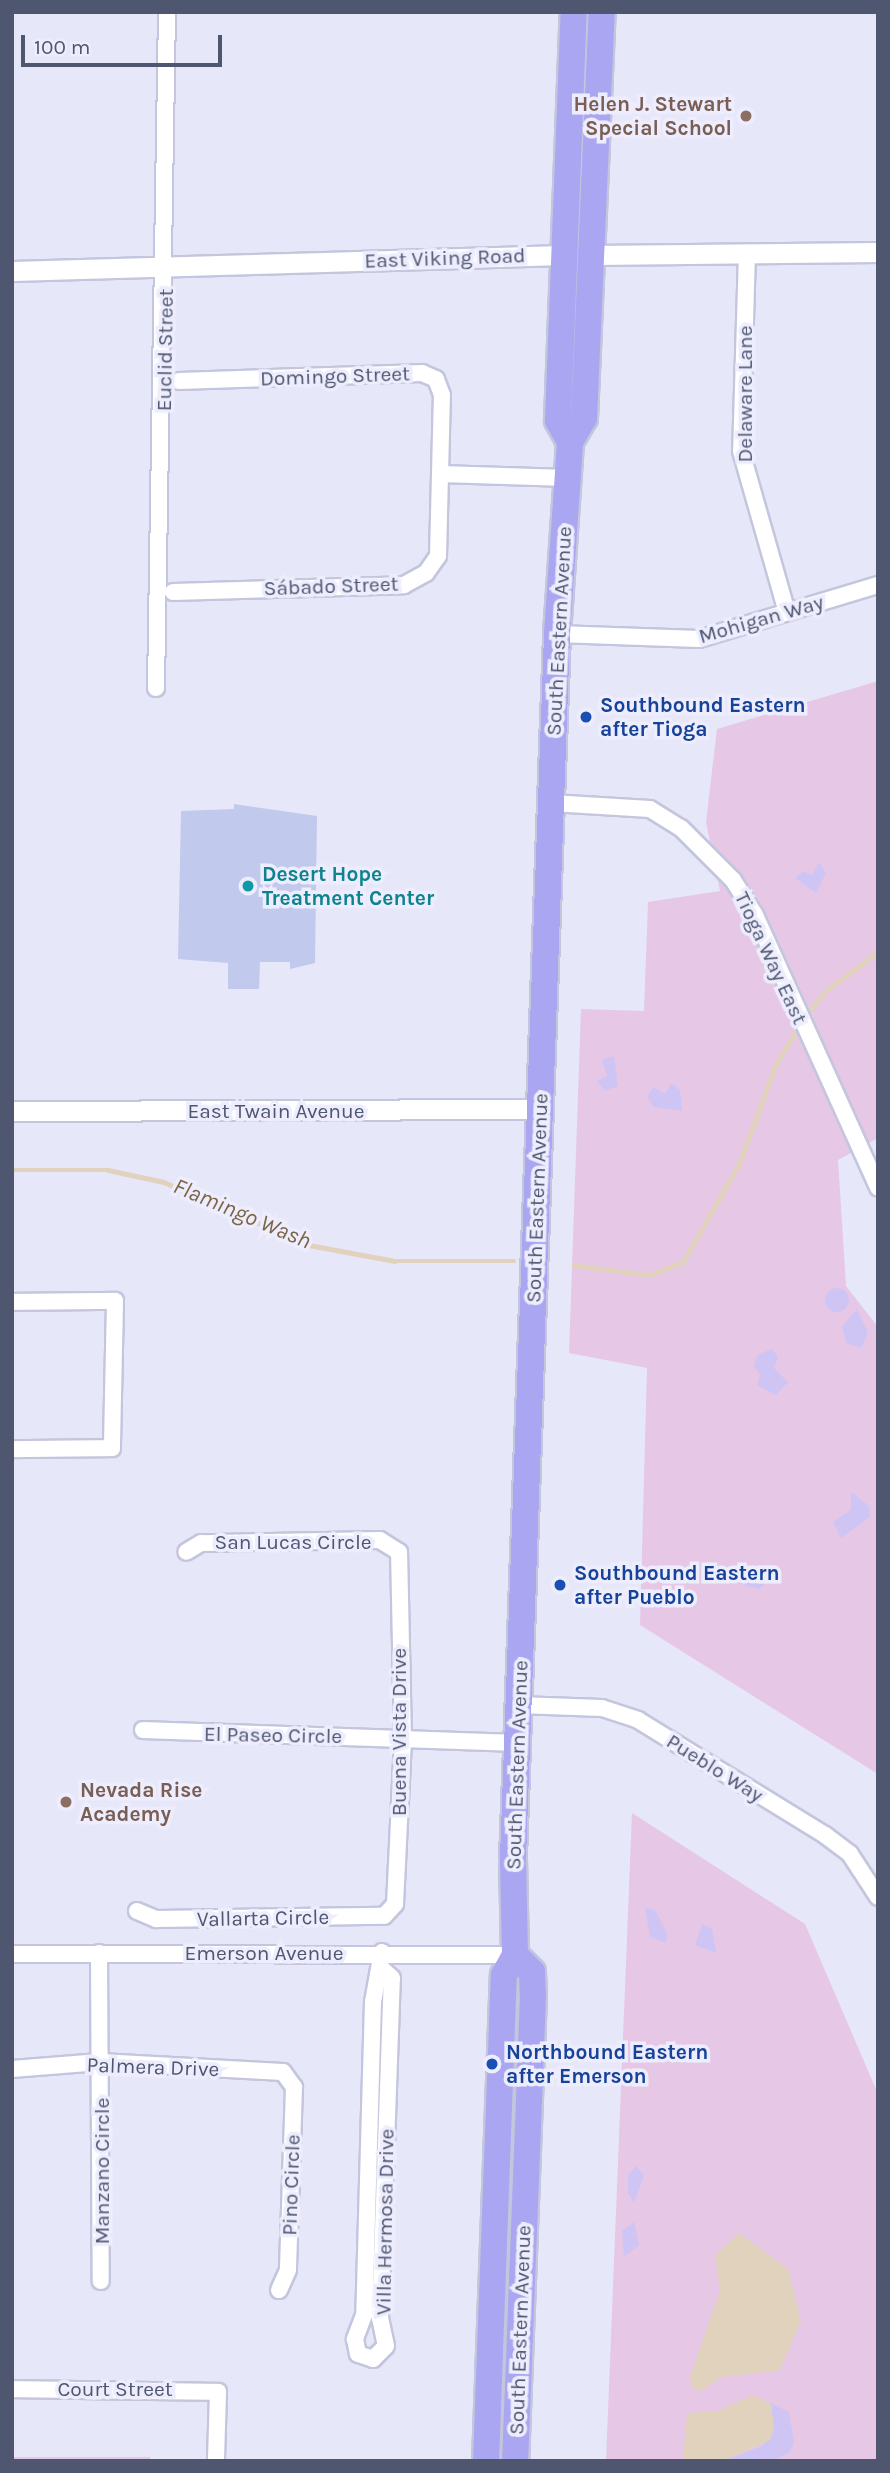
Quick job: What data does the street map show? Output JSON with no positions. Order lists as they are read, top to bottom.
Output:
{
  "streets": {
    "main road": ["South Eastern Avenue"],
    "street": [
      "East Viking Road",
      "Euclid Street",
      "Domingo Street",
      "Delaware Lane",
      "Sábado Street",
      "Mohigan Way",
      "Tioga Way East",
      "East Twain Avenue",
      "San Lucas Circle",
      "Buena Vista Drive",
      "El Paseo Circle",
      "Pueblo Way",
      "Vallarta Circle",
      "Emerson Avenue",
      "Palmera Drive",
      "Manzano Circle",
      "Pino Circle",
      "Villa Hermosa Drive",
      "Court Street"
    ]
  },
  "crossings": [
    ["East Viking Road", "Euclid Street"],
    ["East Viking Road", "Delaware Lane"],
    ["East Viking Road", "South Eastern Avenue"],
    ["Domingo Street", "Sábado Street"],
    ["Delaware Lane", "Mohigan Way"],
    ["Mohigan Way", "South Eastern Avenue"],
    ["South Eastern Avenue", "Tioga Way East"],
    ["South Eastern Avenue", "East Twain Avenue"],
    ["South Eastern Avenue", "El Paseo Circle"],
    ["South Eastern Avenue", "Pueblo Way"],
    ["South Eastern Avenue", "Emerson Avenue"],
    ["San Lucas Circle", "Buena Vista Drive"],
    ["Buena Vista Drive", "El Paseo Circle"],
    ["Buena Vista Drive", "Vallarta Circle"],
    ["Emerson Avenue", "Manzano Circle"],
    ["Emerson Avenue", "Villa Hermosa Drive"],
    ["Palmera Drive", "Manzano Circle"],
    ["Palmera Drive", "Pino Circle"]
  ],
  "water": ["Flamingo Wash"],
  "places": [
    "Helen J. Stewart Special School",
    "Southbound Eastern after Tioga",
    "Desert Hope Treatment Center",
    "Southbound Eastern after Pueblo",
    "Nevada Rise Academy",
    "Northbound Eastern after Emerson"
  ],
  "scale_bar": "100 m"
}
